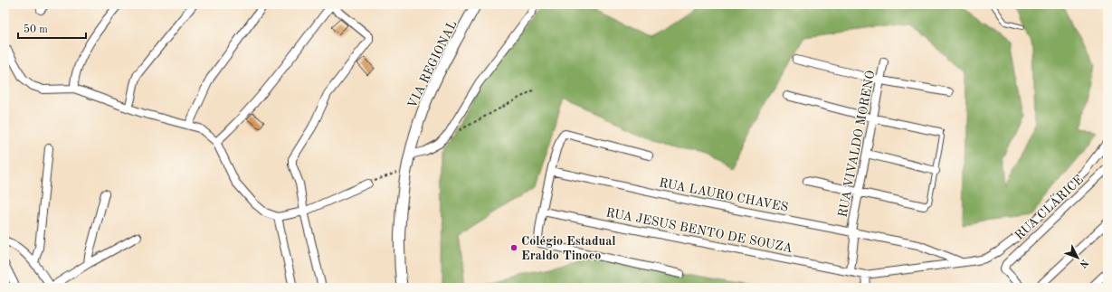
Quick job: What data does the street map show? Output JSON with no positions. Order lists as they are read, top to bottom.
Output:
{
  "streets": {
    "main road": ["VIA REGIONAL"],
    "street": [
      "RUA VIVALDO MORENO",
      "RUA LAURO CHAVES",
      "RUA CLÁRICE",
      "RUA JESUS BENTO DE SOUZA"
    ]
  },
  "crossings": [
    ["RUA VIVALDO MORENO", "RUA LAURO CHAVES"]
  ],
  "places": ["Colégio Estadual Eraldo Tinoco"],
  "scale_bar": "50 m",
  "north": "bottom right"
}
